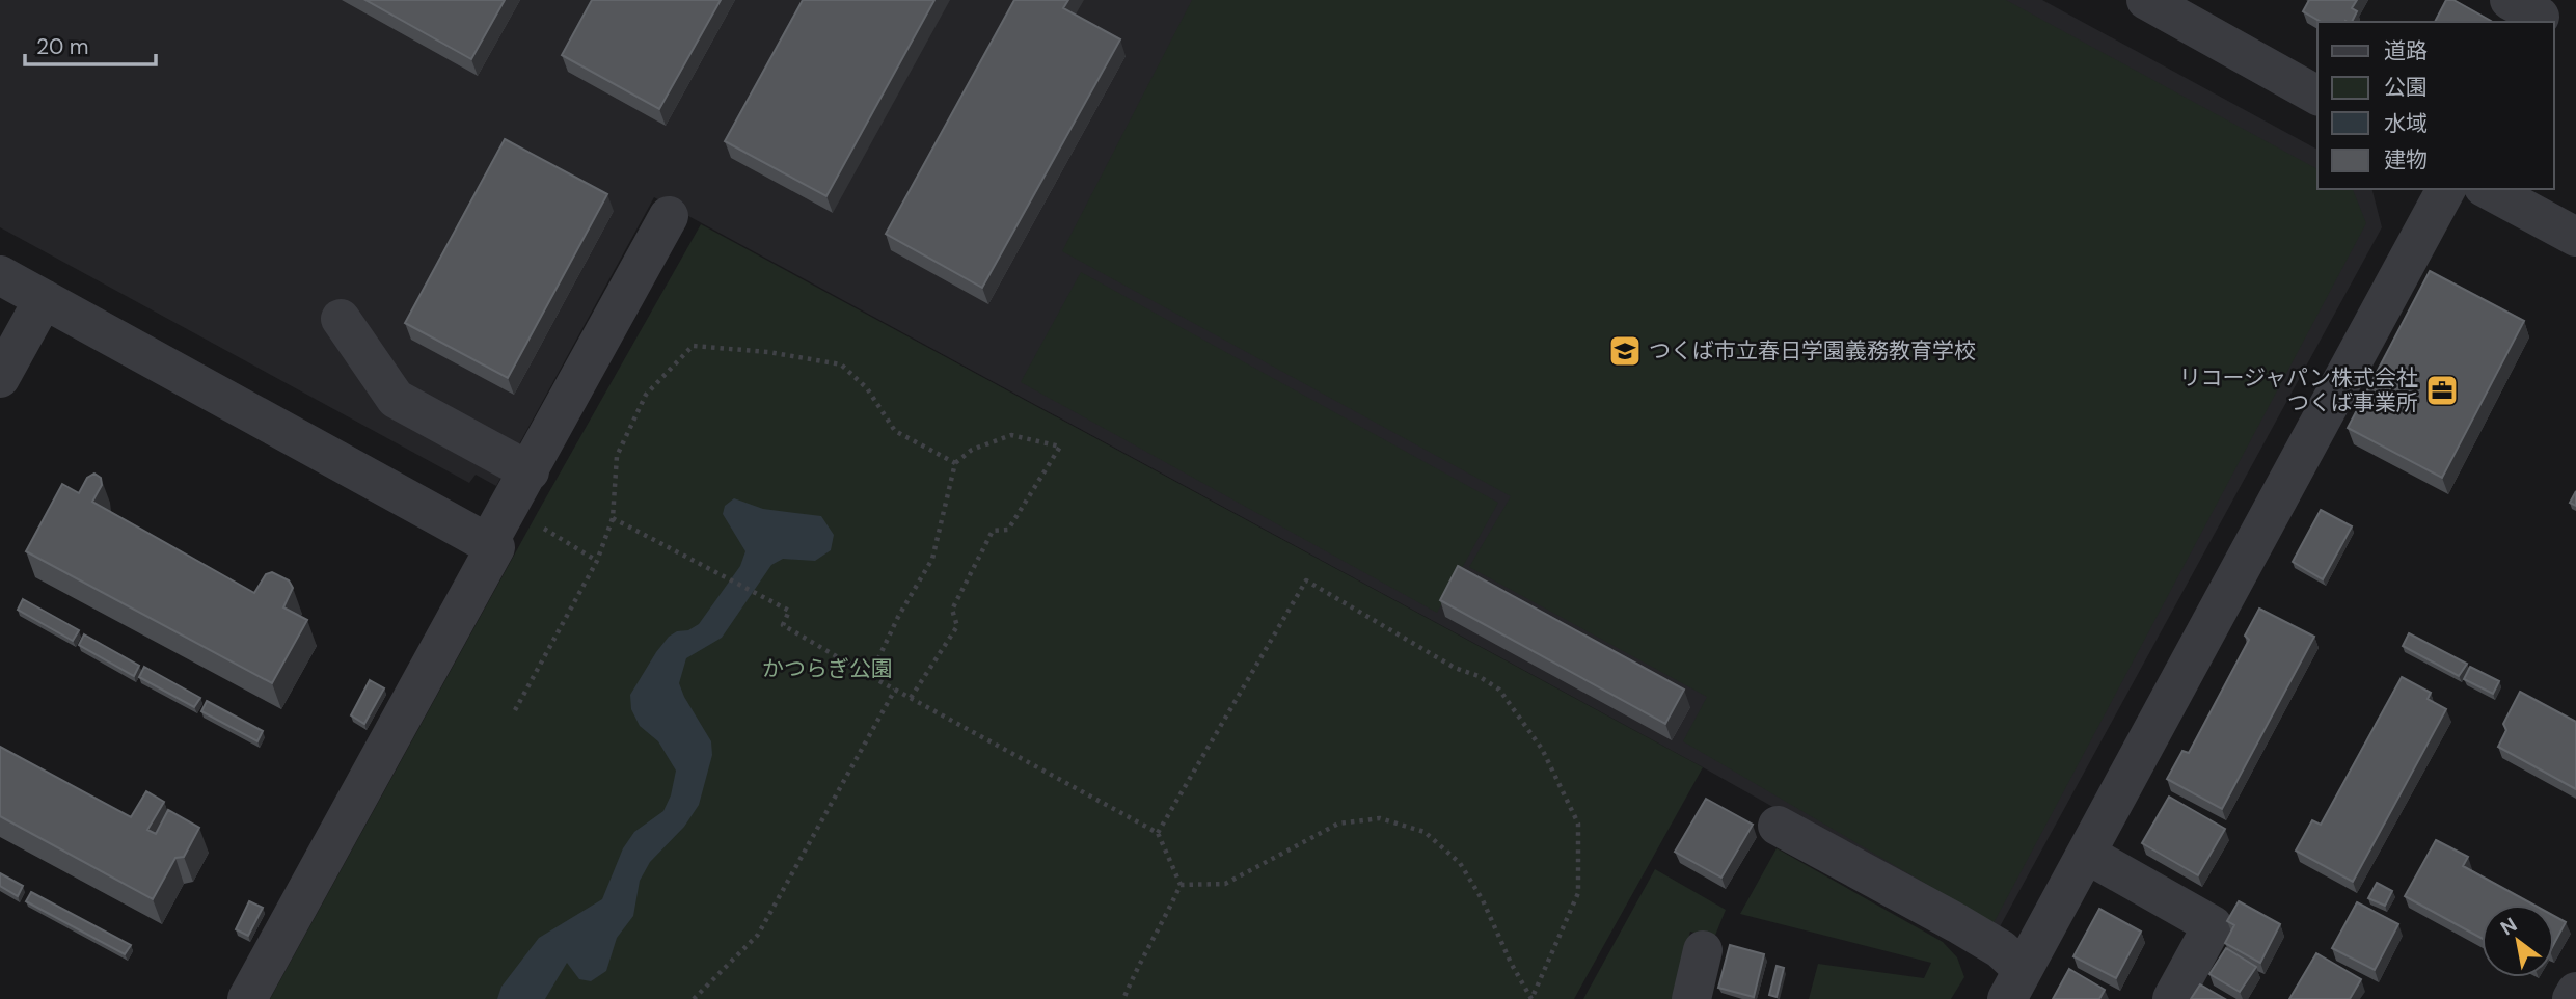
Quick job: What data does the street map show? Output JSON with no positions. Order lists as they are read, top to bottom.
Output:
{
  "parks": ["かつらぎ公園"],
  "places": {
    "school or university": ["つくば市立春日学園義務教育学校"],
    "office": ["リコージャパン株式会社 つくば事業所"]
  },
  "legend": [
    "道路",
    "公園",
    "水域",
    "建物"
  ],
  "scale_bar": "20 m",
  "north": "top left"
}
